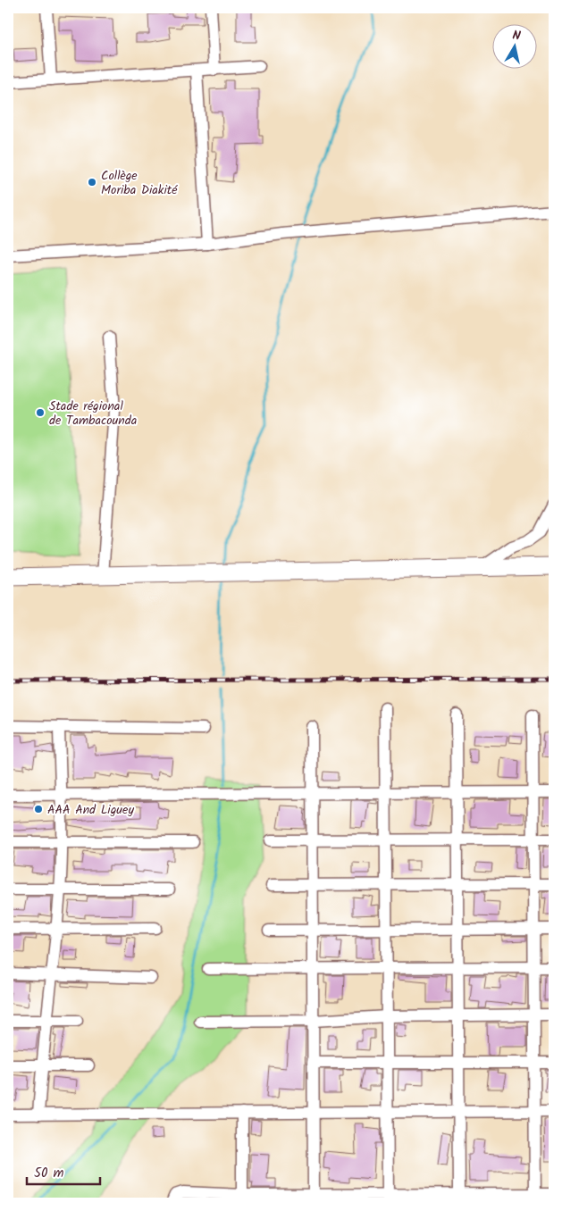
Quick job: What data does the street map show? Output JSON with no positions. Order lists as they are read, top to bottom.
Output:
{
  "places": ["Collège Moriba Diakité", "Stade régional de Tambacounda", "AAA And Liguey"],
  "scale_bar": "50 m",
  "north": "top"
}
